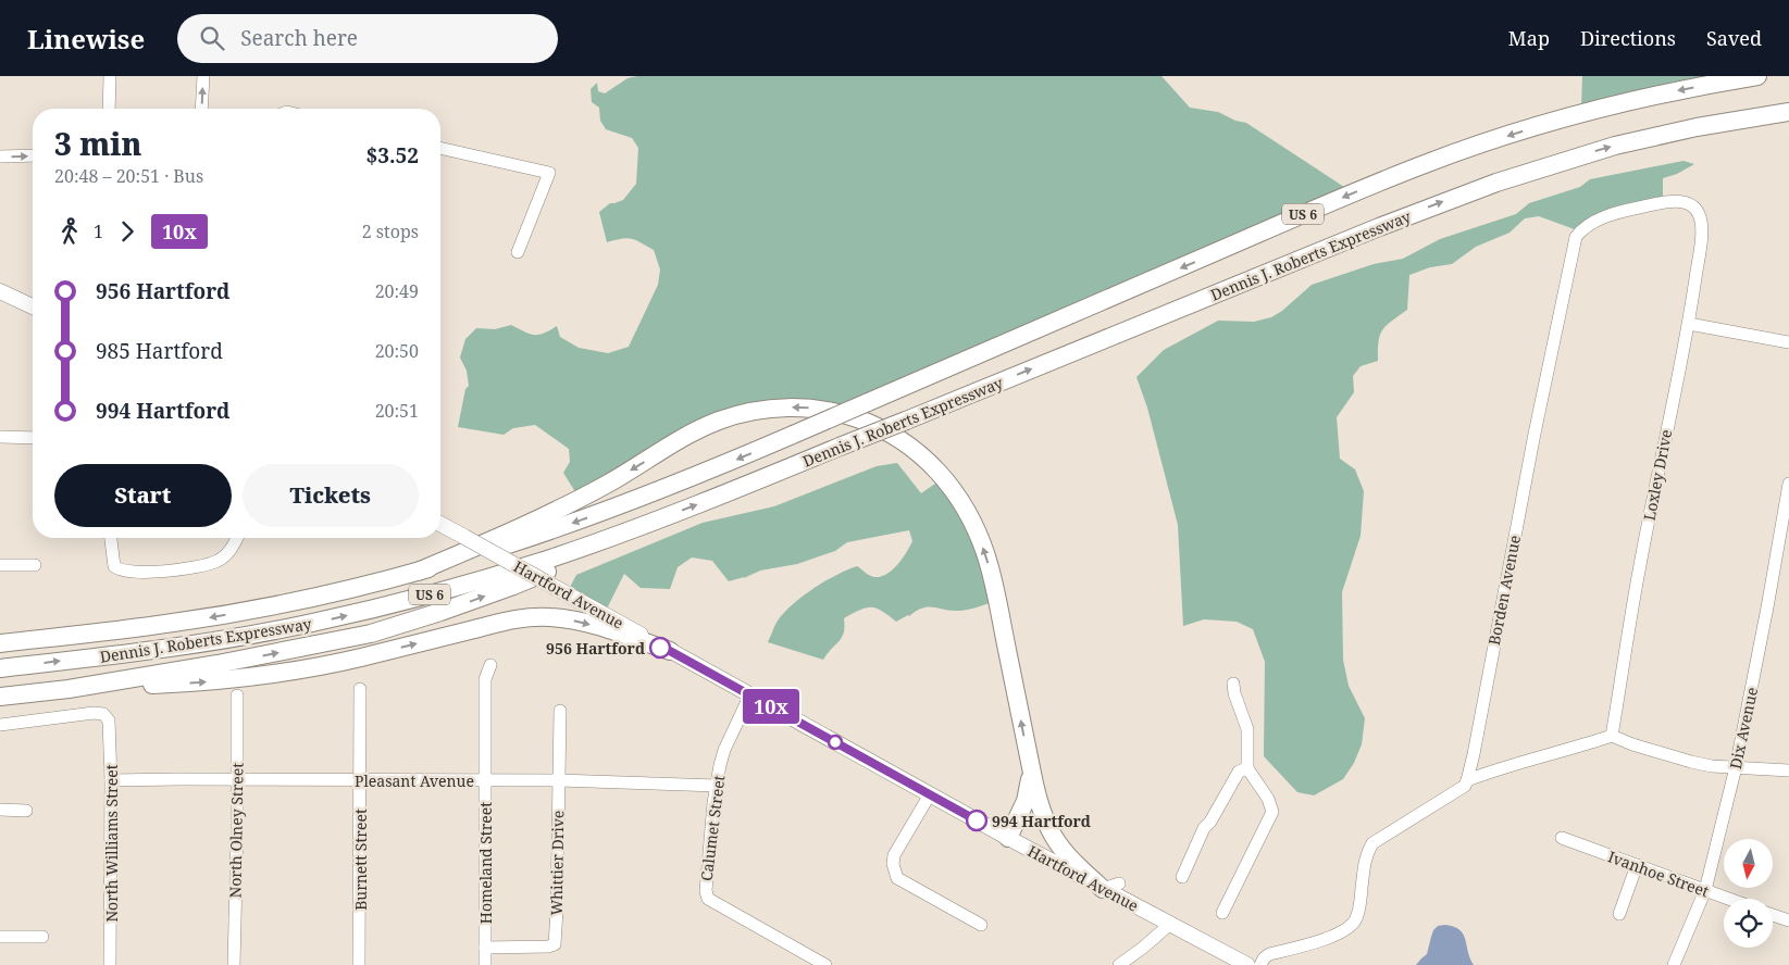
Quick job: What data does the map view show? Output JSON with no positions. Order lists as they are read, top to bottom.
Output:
{
  "streets": {
    "highway": ["US 6", "Dennis J. Roberts Expressway"],
    "main road": ["Hartford Avenue"],
    "street": [
      "Loxley Drive",
      "Borden Avenue",
      "Dix Avenue",
      "Pleasant Avenue",
      "Calumet Street",
      "North Olney Street",
      "North Williams Street",
      "Burnett Street",
      "Homeland Street",
      "Whittier Drive",
      "Ivanhoe Street"
    ]
  },
  "crossings": [
    ["Loxley Drive", "Borden Avenue"],
    ["Hartford Avenue", "Calumet Street"],
    ["Dix Avenue", "Ivanhoe Street"],
    ["Pleasant Avenue", "Calumet Street"],
    ["Pleasant Avenue", "North Olney Street"],
    ["Pleasant Avenue", "North Williams Street"],
    ["Pleasant Avenue", "Burnett Street"],
    ["Pleasant Avenue", "Homeland Street"],
    ["Pleasant Avenue", "Whittier Drive"],
    ["Homeland Street", "Whittier Drive"]
  ],
  "places": ["956 Hartford", "994 Hartford"],
  "lines": ["bus line 10x"],
  "north": "bottom",
  "page": {
    "header": "Linewise",
    "search": "Search here",
    "nav": ["Map", "Directions", "Saved"],
    "on_map": "10x",
    "heading": ["3 min", "20:48 – 20:51 · Bus", "$3.52"],
    "legs": ["1", "10x", "2 stops"],
    "list": [
      {
        "name": "956 Hartford",
        "value": "20:49"
      },
      {
        "name": "985 Hartford",
        "value": "20:50"
      },
      {
        "name": "994 Hartford",
        "value": "20:51"
      }
    ],
    "buttons": ["Start", "Tickets"]
  }
}
